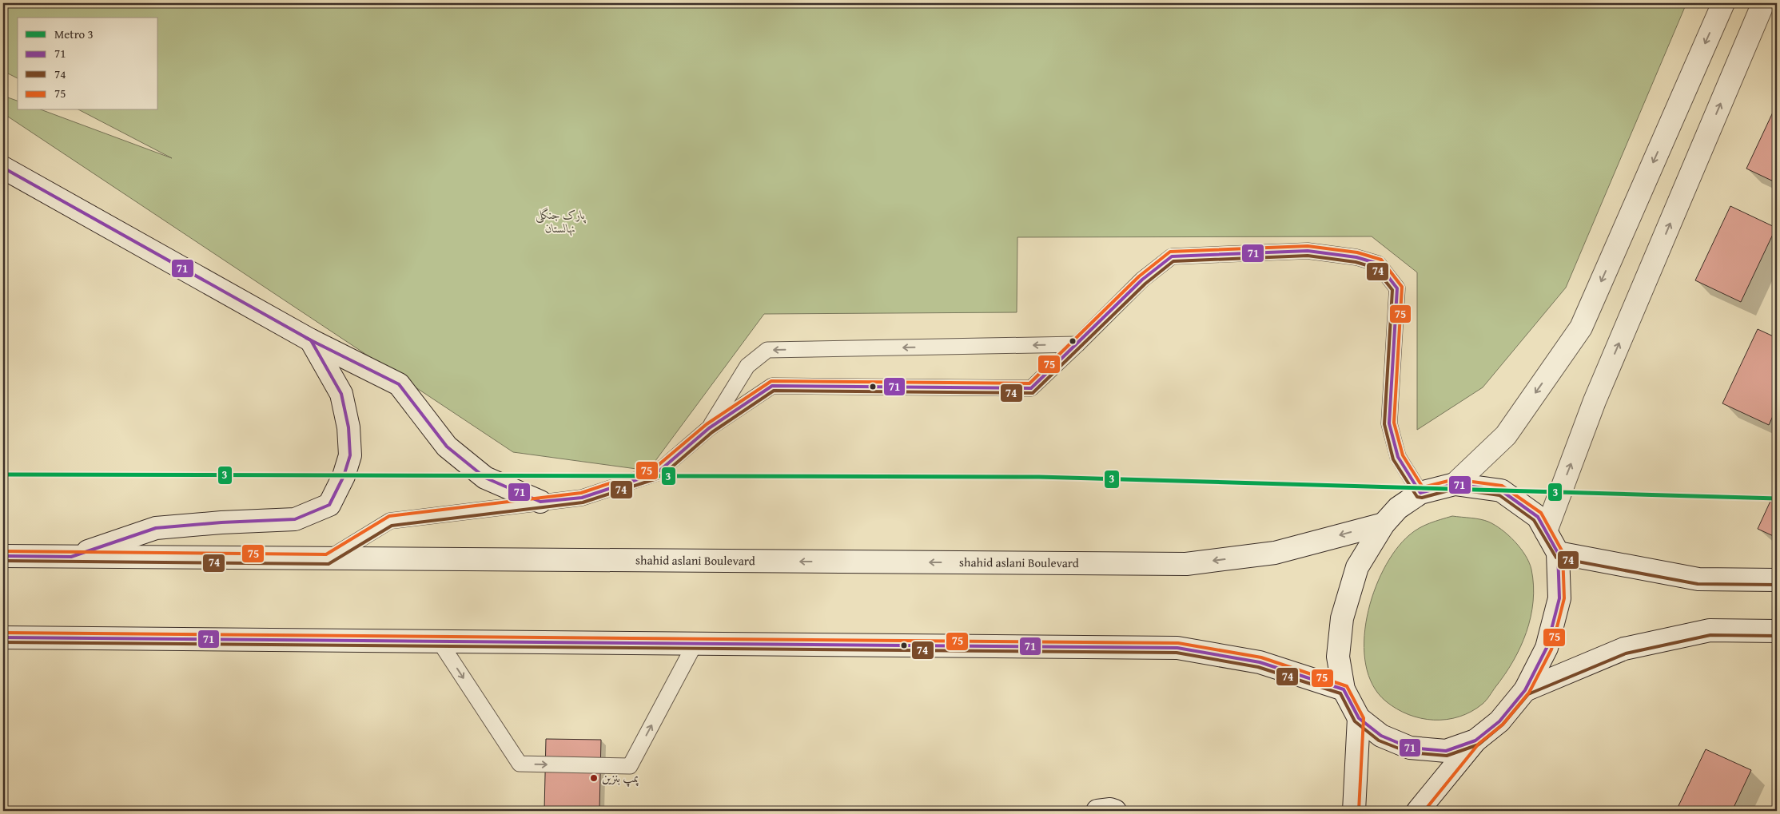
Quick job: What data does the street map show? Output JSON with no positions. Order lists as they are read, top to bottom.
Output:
{
  "streets": {
    "main road": ["shahid aslani Boulevard"]
  },
  "parks": ["پارک جنگلی نهالستان"],
  "places": ["پمپ بنزین"],
  "lines": [
    "transit line 71",
    "transit line 75",
    "transit line 74",
    "metro line 3"
  ],
  "legend": [
    "Metro 3",
    "71",
    "74",
    "75"
  ]
}
